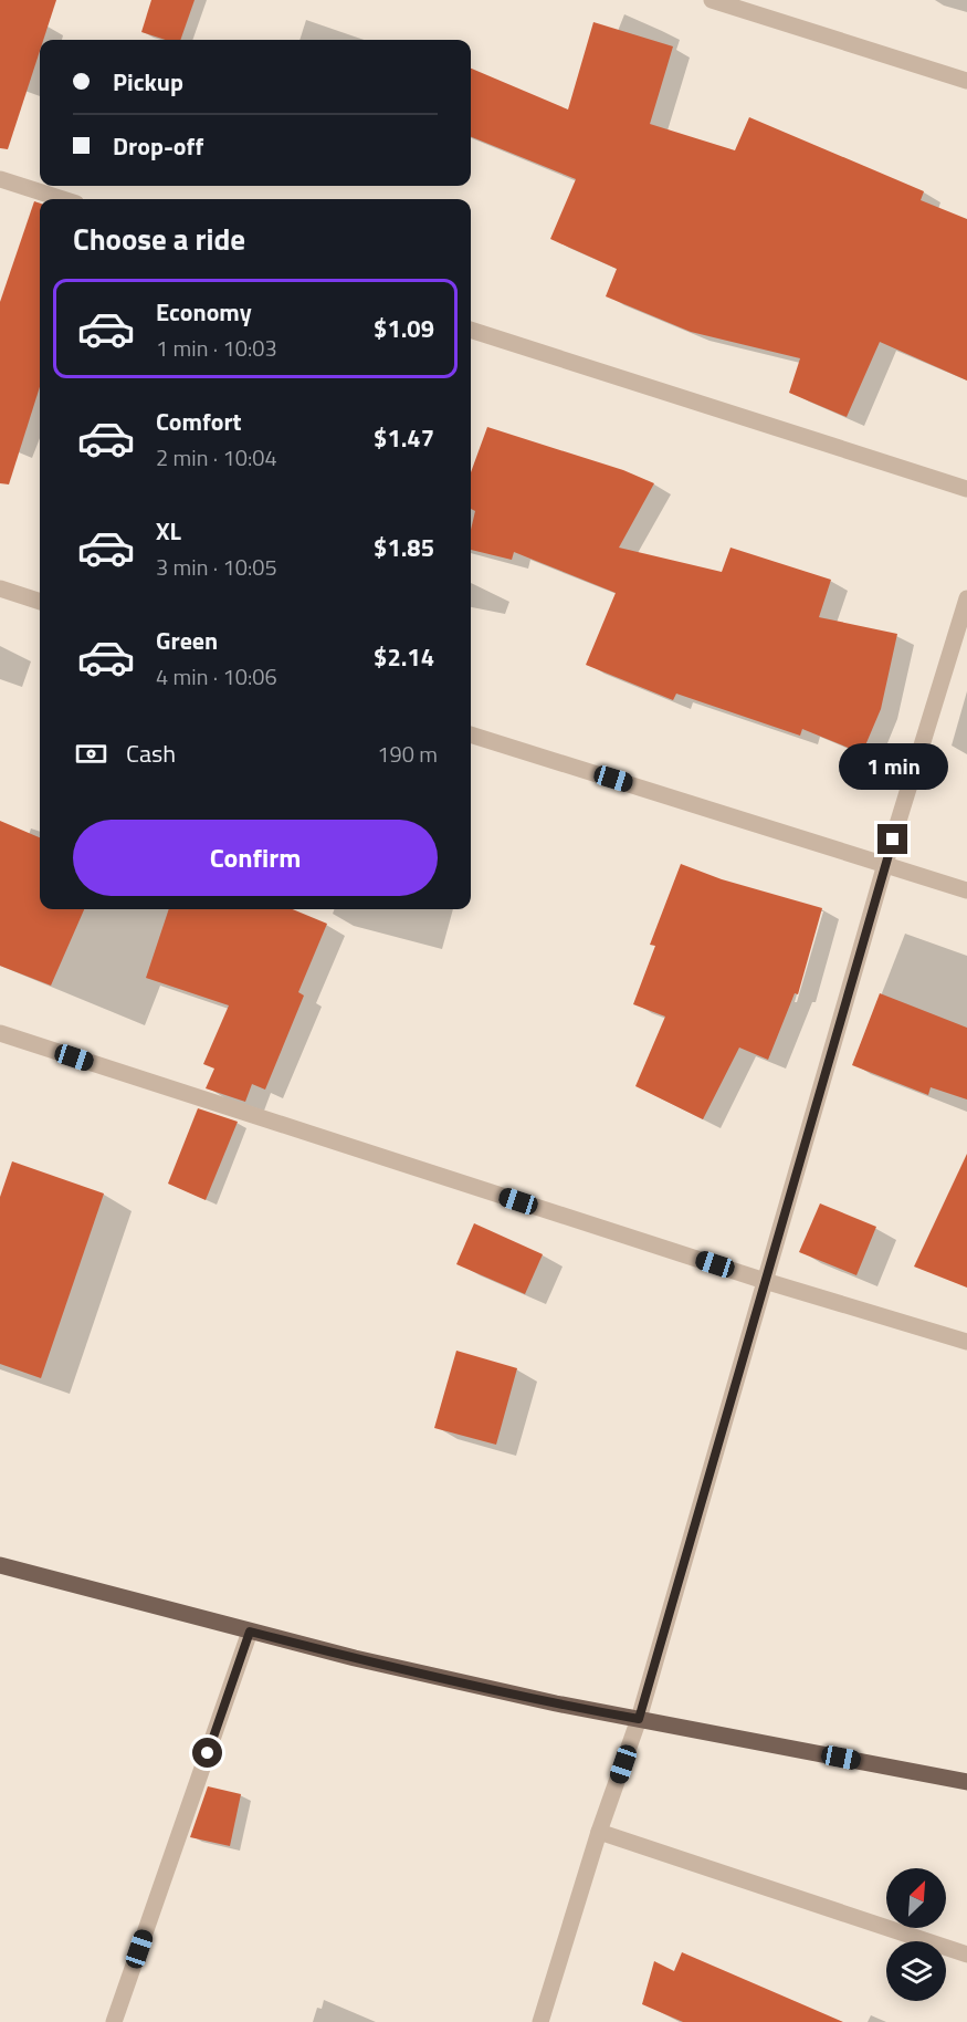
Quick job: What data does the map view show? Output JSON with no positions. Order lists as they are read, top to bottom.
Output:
{
  "north": "top right",
  "page": {
    "banner": ["Pickup", "Drop-off"],
    "heading": "Choose a ride",
    "list": [
      {
        "name": "Economy",
        "note": "1 min · 10:03",
        "value": "$1.09"
      },
      {
        "name": "Comfort",
        "note": "2 min · 10:04",
        "value": "$1.47"
      },
      {
        "name": "XL",
        "note": "3 min · 10:05",
        "value": "$1.85"
      },
      {
        "name": "Green",
        "note": "4 min · 10:06",
        "value": "$2.14"
      }
    ],
    "pay": ["Cash", "190 m"],
    "bubble": "1 min",
    "buttons": "Confirm"
  }
}
